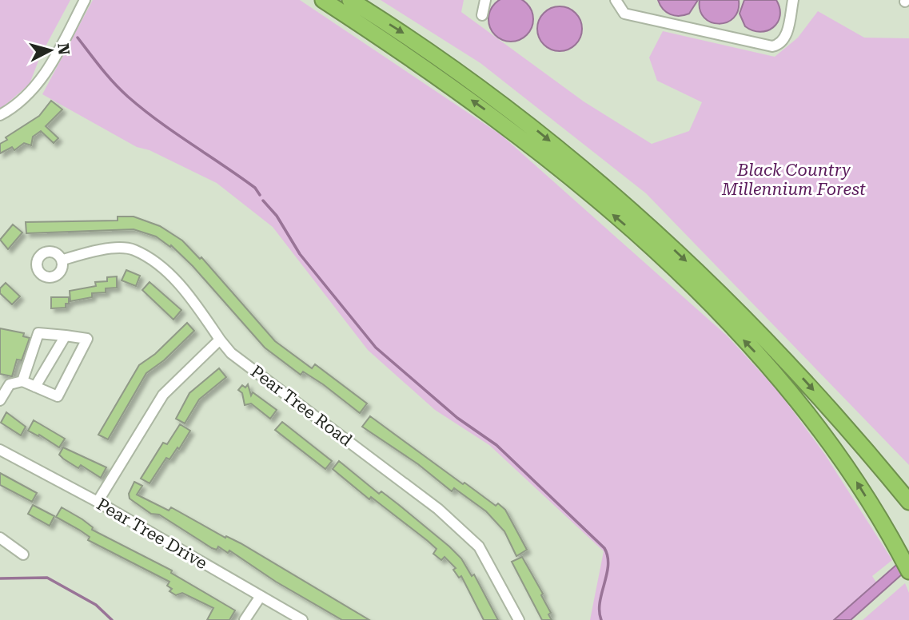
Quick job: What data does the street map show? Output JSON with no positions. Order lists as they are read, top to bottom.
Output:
{
  "streets": {
    "street": ["Pear Tree Road", "Pear Tree Drive"]
  },
  "parks": ["Black Country Millennium Forest"],
  "north": "right"
}
